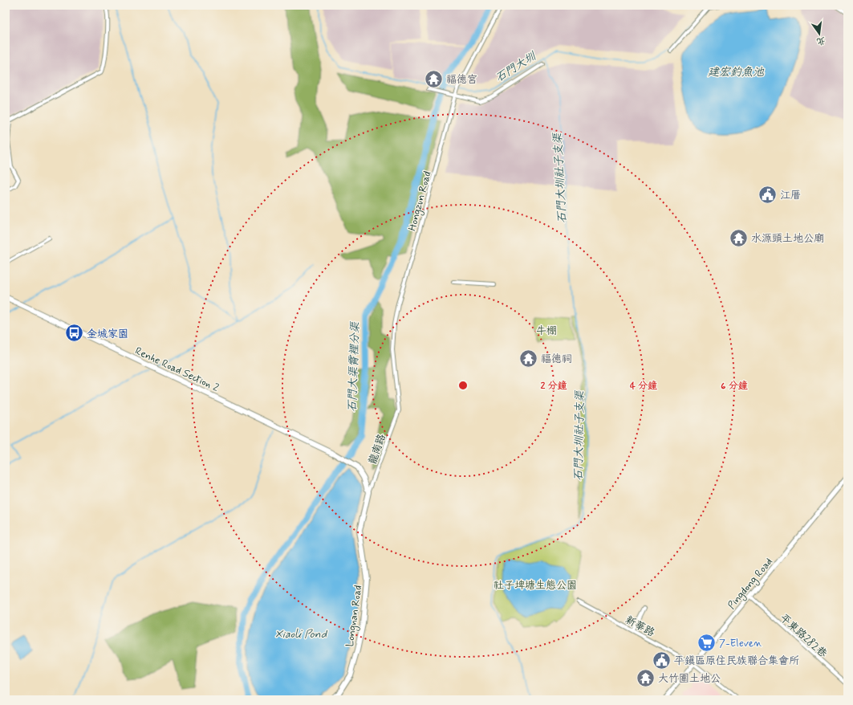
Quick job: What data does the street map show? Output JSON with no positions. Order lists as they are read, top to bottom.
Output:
{
  "streets": {
    "main road": ["Renhe Road Section 2", "Longnan Road"],
    "street": [
      "Hongzun Road",
      "龍南路",
      "Pingdong Road",
      "新華路",
      "平東路282巷"
    ]
  },
  "crossings": [
    ["Hongzun Road", "龍南路"],
    ["Renhe Road Section 2", "龍南路"],
    ["Renhe Road Section 2", "Longnan Road"],
    ["龍南路", "Longnan Road"],
    ["Pingdong Road", "新華路"],
    ["Pingdong Road", "平東路282巷"]
  ],
  "water": [
    "石門大圳",
    "建宏釣魚池",
    "石門大圳社子支渠",
    "石門大渠霄裡分渠",
    "Xiaoli Pond"
  ],
  "parks": ["牛棚", "社子埤塘生態公園"],
  "places": {
    "temple": [
      "福德宮",
      "水源頭土地公廟",
      "福德祠",
      "大竹圍土地公"
    ],
    "public building": ["江厝", "平鎮區原住民族聯合集會所"],
    "bus stop": ["金城家園"],
    "supermarket": ["7-Eleven"]
  },
  "north": "bottom",
  "rings": ["2 分鐘", "4 分鐘", "6 分鐘"]
}
